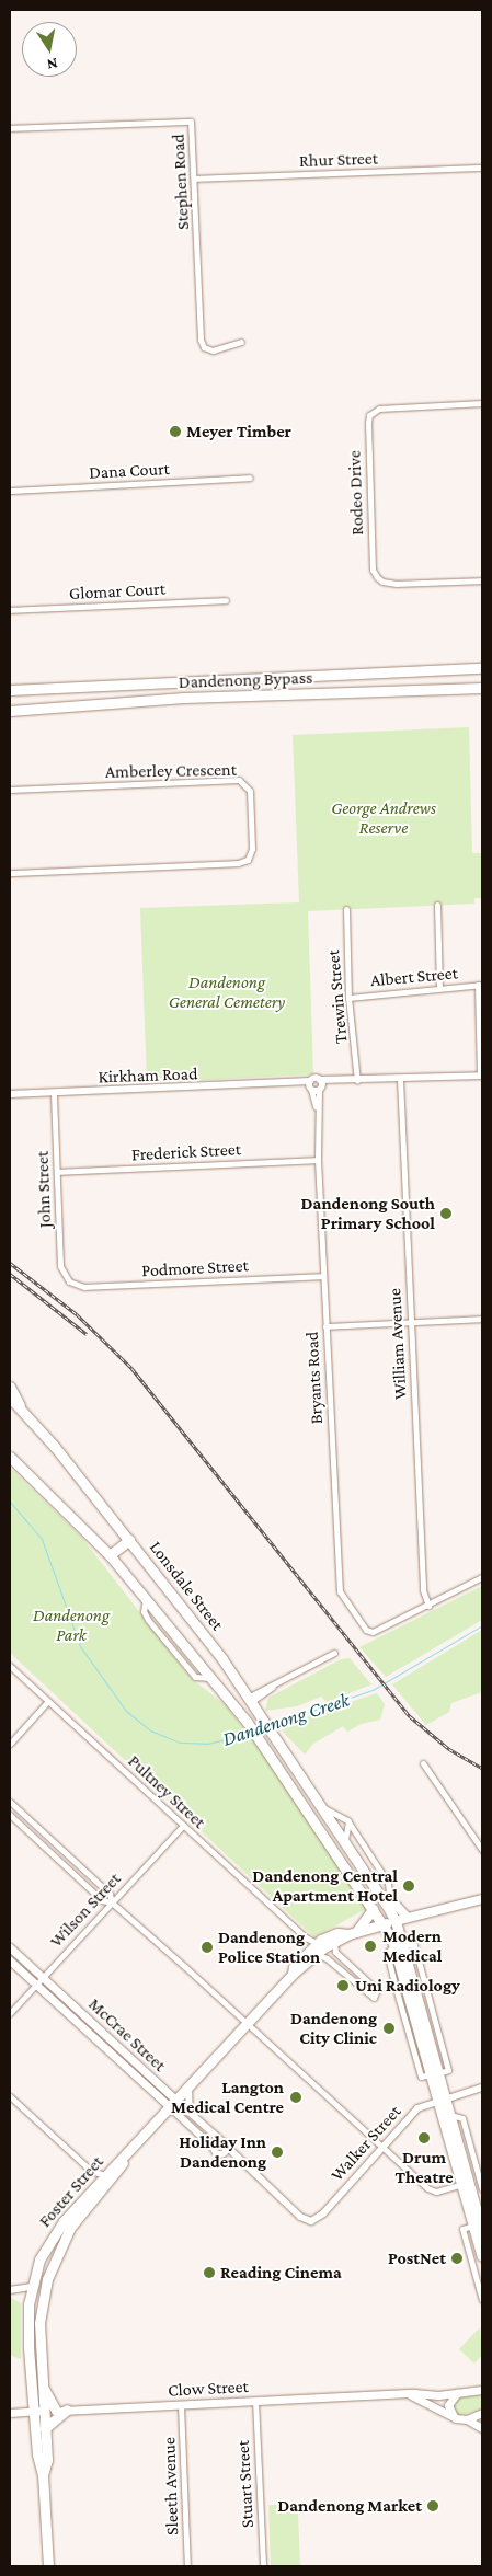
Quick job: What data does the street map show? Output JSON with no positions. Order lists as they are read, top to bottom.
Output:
{
  "streets": {
    "highway": ["Dandenong Bypass", "Lonsdale Street", "Foster Street"],
    "main road": ["McCrae Street", "Clow Street"],
    "street": [
      "Rhur Street",
      "Stephen Road",
      "Dana Court",
      "Rodeo Drive",
      "Glomar Court",
      "Amberley Crescent",
      "Albert Street",
      "Trewin Street",
      "Kirkham Road",
      "Frederick Street",
      "John Street",
      "Podmore Street",
      "William Avenue",
      "Bryants Road",
      "Pultney Street",
      "Wilson Street",
      "Walker Street",
      "Stuart Street",
      "Sleeth Avenue"
    ]
  },
  "crossings": [
    ["Rhur Street", "Stephen Road"],
    ["Albert Street", "Trewin Street"],
    ["Trewin Street", "Kirkham Road"],
    ["Kirkham Road", "John Street"],
    ["Kirkham Road", "William Avenue"],
    ["Kirkham Road", "Bryants Road"],
    ["Frederick Street", "John Street"],
    ["Frederick Street", "Bryants Road"],
    ["John Street", "Podmore Street"],
    ["Podmore Street", "Bryants Road"],
    ["William Avenue", "Bryants Road"],
    ["Pultney Street", "Wilson Street"],
    ["Pultney Street", "Foster Street"],
    ["Wilson Street", "McCrae Street"],
    ["McCrae Street", "Walker Street"],
    ["McCrae Street", "Foster Street"],
    ["Foster Street", "Clow Street"],
    ["Clow Street", "Stuart Street"],
    ["Clow Street", "Sleeth Avenue"]
  ],
  "water": ["Dandenong Creek"],
  "parks": ["George Andrews Reserve", "Dandenong General Cemetery", "Dandenong Park"],
  "places": [
    "Meyer Timber",
    "Dandenong South Primary School",
    "Dandenong Central Apartment Hotel",
    "Modern Medical",
    "Dandenong Police Station",
    "Uni Radiology",
    "Dandenong City Clinic",
    "Langton Medical Centre",
    "Drum Theatre",
    "Holiday Inn Dandenong",
    "PostNet",
    "Reading Cinema",
    "Dandenong Market"
  ],
  "north": "bottom"
}
